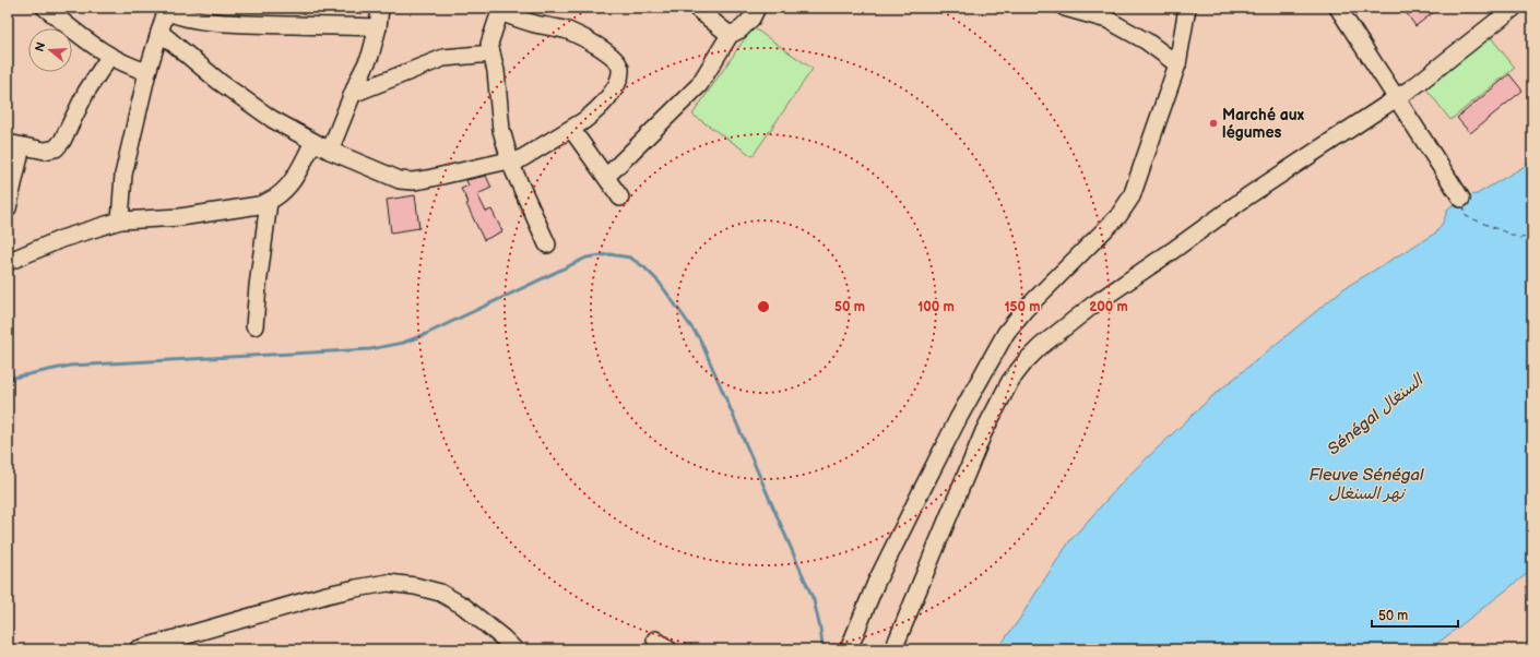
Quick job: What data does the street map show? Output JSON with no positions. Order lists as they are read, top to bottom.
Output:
{
  "water": ["Sénégal السنغال", "Fleuve Sénégal نهر السنغال"],
  "places": ["Marché aux légumes"],
  "scale_bar": "50 m",
  "north": "left",
  "rings": [
    "50 m",
    "100 m",
    "150 m",
    "200 m"
  ]
}
